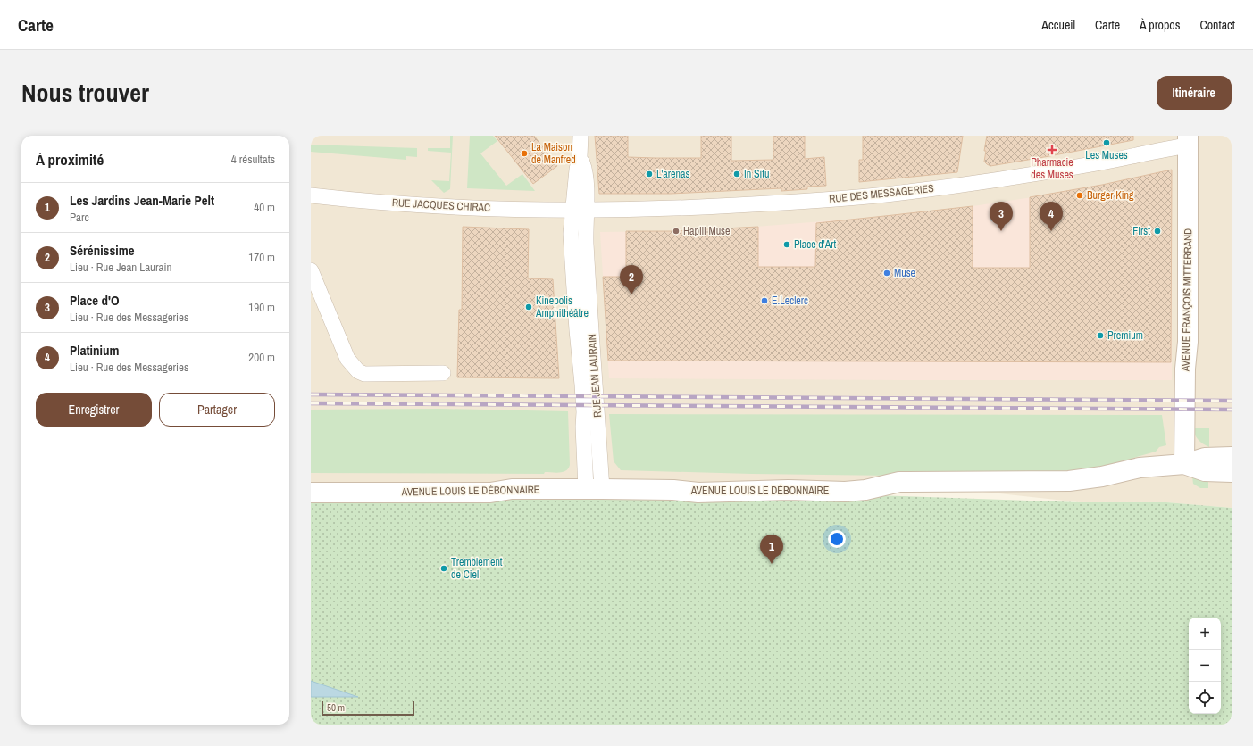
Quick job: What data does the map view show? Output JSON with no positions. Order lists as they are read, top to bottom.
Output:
{
  "streets": {
    "street": [
      "RUE DES MESSAGERIES",
      "RUE JACQUES CHIRAC",
      "AVENUE FRANÇOIS MITTERRAND",
      "RUE JEAN LAURAIN",
      "AVENUE LOUIS LE DÉBONNAIRE"
    ]
  },
  "crossings": [
    ["RUE DES MESSAGERIES", "RUE JACQUES CHIRAC"],
    ["RUE DES MESSAGERIES", "AVENUE FRANÇOIS MITTERRAND"],
    ["RUE DES MESSAGERIES", "RUE JEAN LAURAIN"],
    ["RUE JACQUES CHIRAC", "RUE JEAN LAURAIN"],
    ["AVENUE FRANÇOIS MITTERRAND", "AVENUE LOUIS LE DÉBONNAIRE"],
    ["RUE JEAN LAURAIN", "AVENUE LOUIS LE DÉBONNAIRE"]
  ],
  "places": {
    "other": [
      "Les Muses",
      "La Maison de Manfred",
      "L'arenas",
      "In Situ",
      "Burger King",
      "Hapili Muse",
      "First",
      "Place d'Art",
      "Muse",
      "E.Leclerc",
      "Kinepolis Amphithéâtre",
      "Premium",
      "Tremblement de Ciel"
    ],
    "health": ["Pharmacie des Muses"]
  },
  "scale_bar": "50 m",
  "page": {
    "header": "Carte",
    "nav": [
      "Accueil",
      "Carte",
      "À propos",
      "Contact"
    ],
    "title": "Nous trouver",
    "buttons": [
      "Itinéraire",
      ["Enregistrer", "Partager"]
    ],
    "heading": ["À proximité", "4 résultats"],
    "list": [
      {
        "mark": "1",
        "name": "Les Jardins Jean-Marie Pelt",
        "note": "Parc",
        "value": "40 m"
      },
      {
        "mark": "2",
        "name": "Sérénissime",
        "note": "Lieu · Rue Jean Laurain",
        "value": "170 m"
      },
      {
        "mark": "3",
        "name": "Place d'O",
        "note": "Lieu · Rue des Messageries",
        "value": "190 m"
      },
      {
        "mark": "4",
        "name": "Platinium",
        "note": "Lieu · Rue des Messageries",
        "value": "200 m"
      }
    ],
    "pins": [
      "3",
      "4",
      "2",
      "1"
    ],
    "map_buttons": ["+", "−"],
    "scale": "50 m"
  }
}
